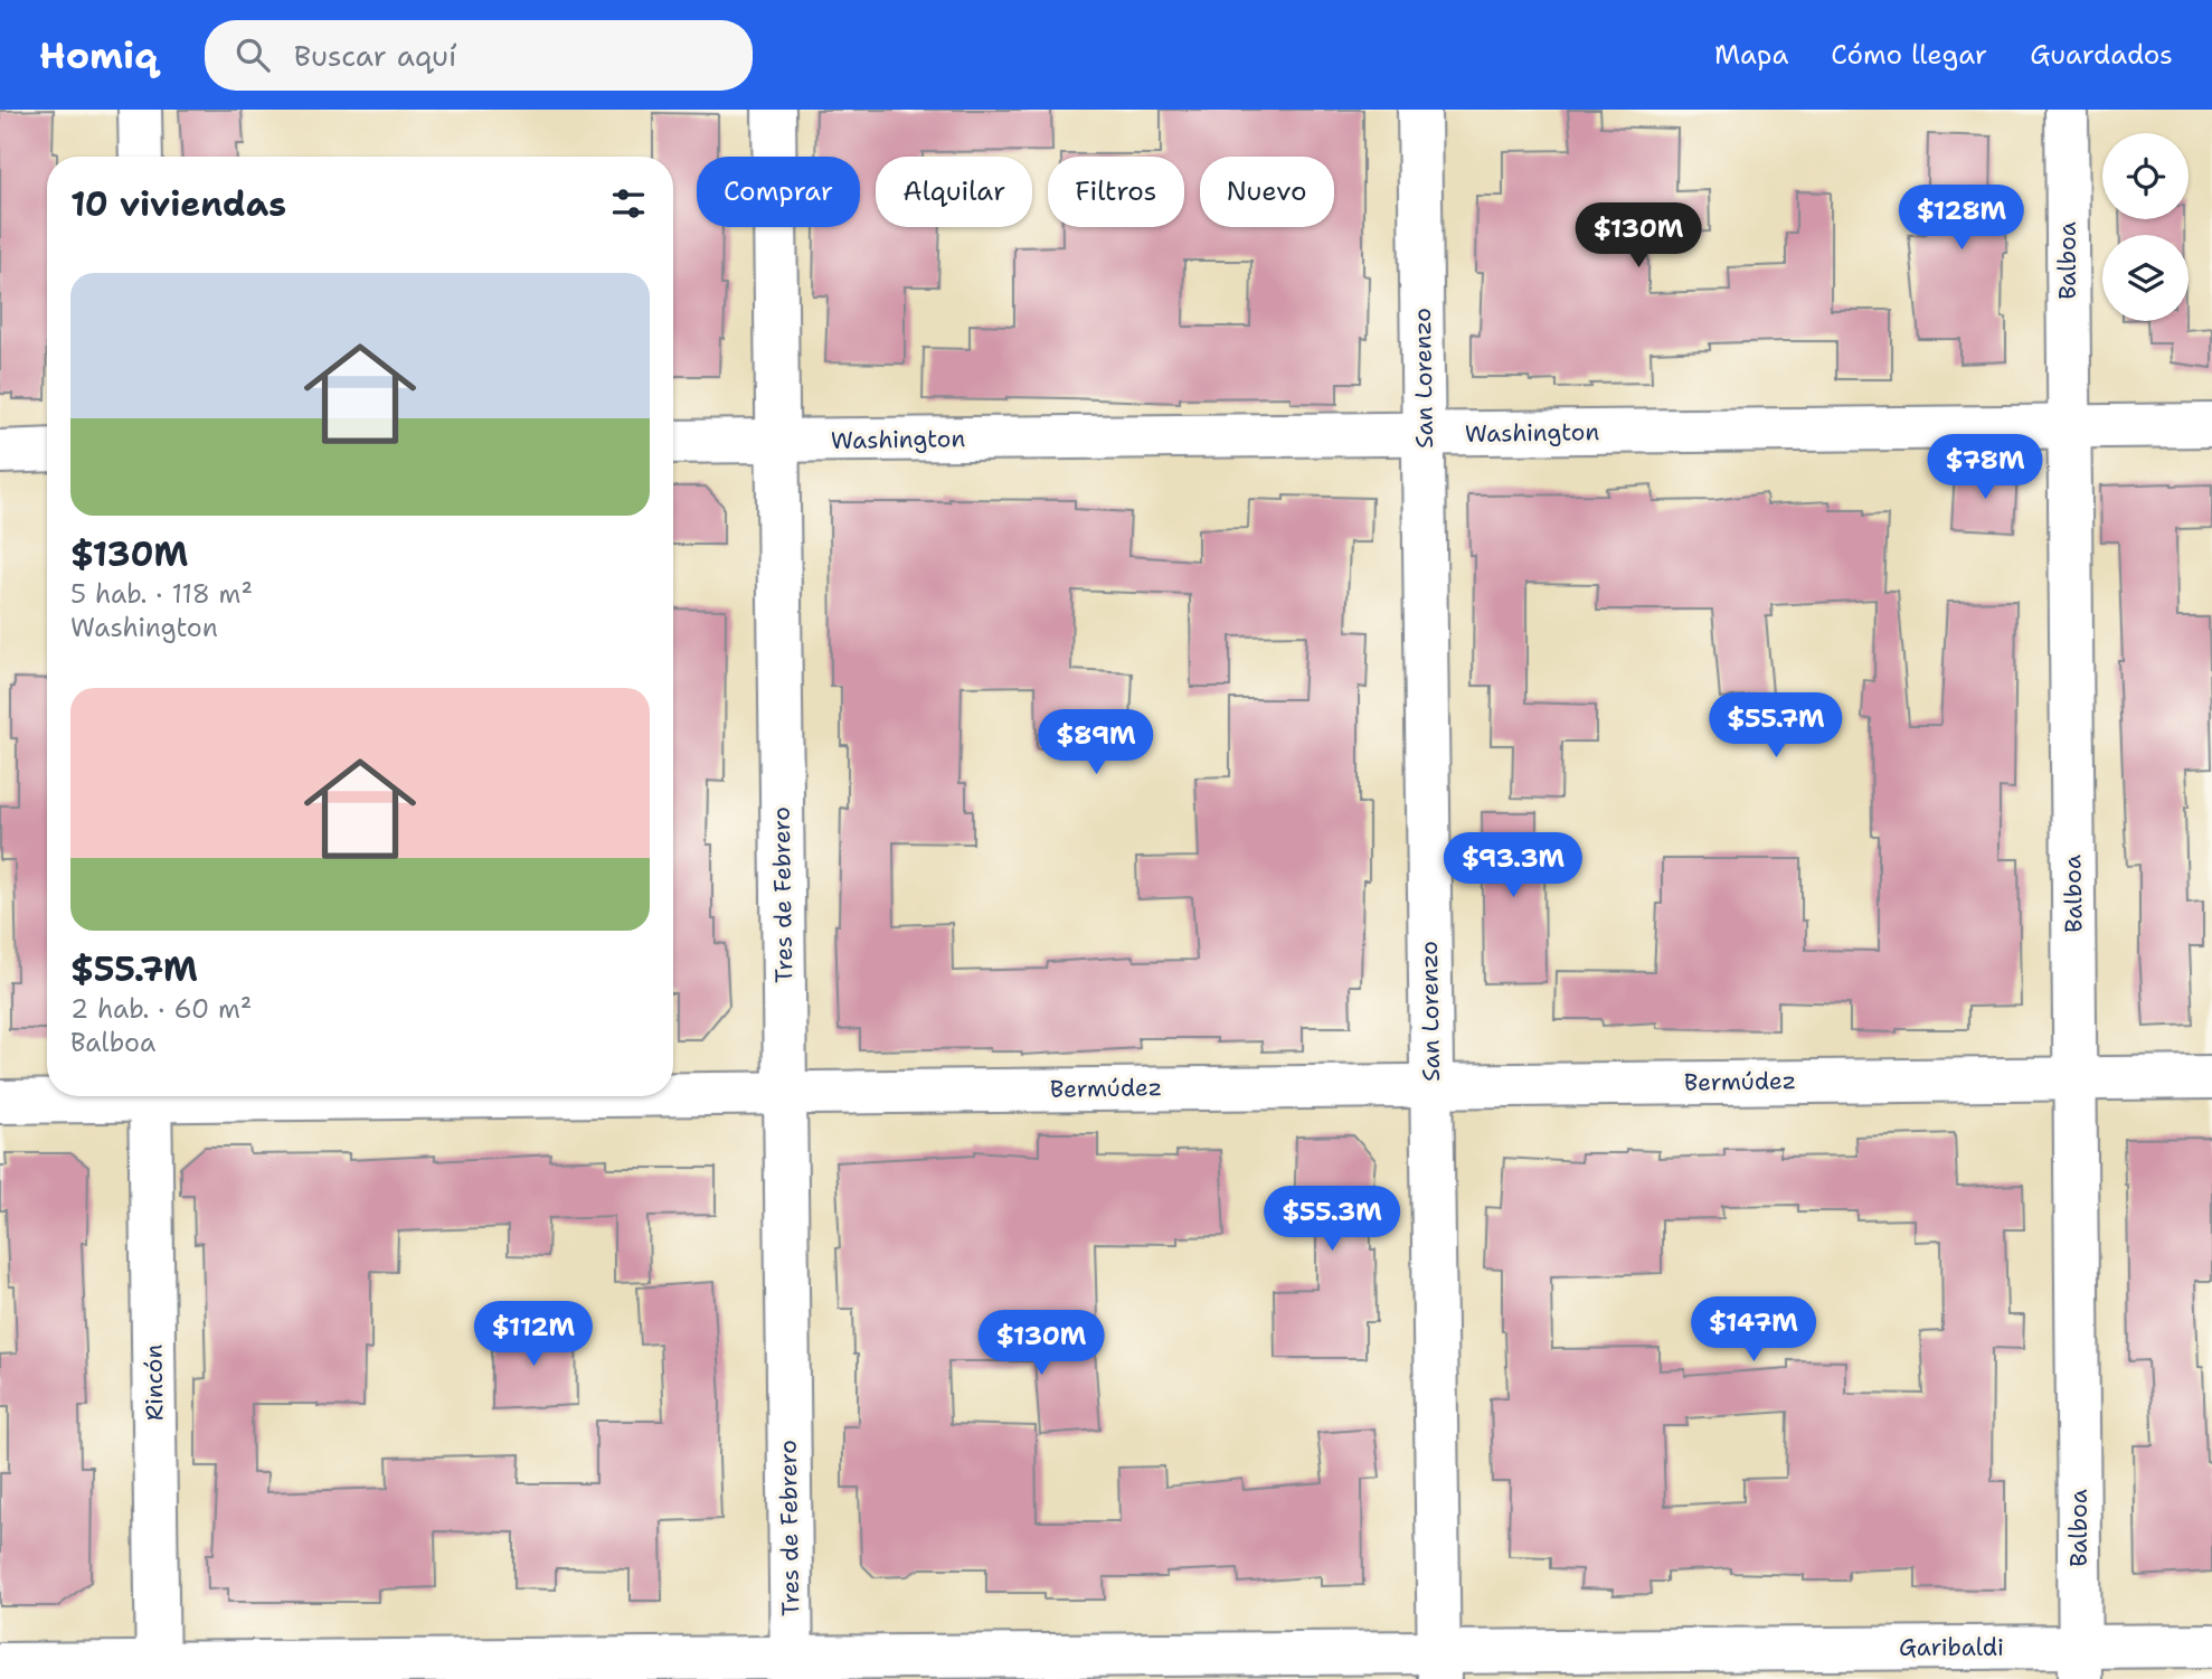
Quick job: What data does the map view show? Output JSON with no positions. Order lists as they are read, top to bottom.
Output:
{
  "streets": {
    "street": [
      "Balboa",
      "San Lorenzo",
      "Washington",
      "Tres de Febrero",
      "Bermúdez",
      "Rincón",
      "Garibaldi"
    ]
  },
  "crossings": [
    ["Balboa", "Washington"],
    ["Balboa", "Bermúdez"],
    ["Balboa", "Garibaldi"],
    ["San Lorenzo", "Washington"],
    ["San Lorenzo", "Bermúdez"],
    ["San Lorenzo", "Garibaldi"],
    ["Washington", "Tres de Febrero"],
    ["Tres de Febrero", "Bermúdez"],
    ["Tres de Febrero", "Garibaldi"],
    ["Rincón", "Garibaldi"]
  ],
  "page": {
    "header": "Homiq",
    "search": "Buscar aquí",
    "nav": ["Mapa", "Cómo llegar", "Guardados"],
    "chip": [
      "Comprar",
      "Alquilar",
      "Filtros",
      "Nuevo"
    ],
    "heading": "10 viviendas",
    "price": [
      "$128M",
      "$130M",
      "$78M",
      "$55.7M",
      "$89M",
      "$93.3M",
      "$55.3M",
      "$147M",
      "$112M",
      "$130M"
    ],
    "list": [
      {
        "name": "$130M",
        "note": "5 hab. · 118 m² · Washington"
      },
      {
        "name": "$55.7M",
        "note": "2 hab. · 60 m² · Balboa"
      }
    ]
  }
}
